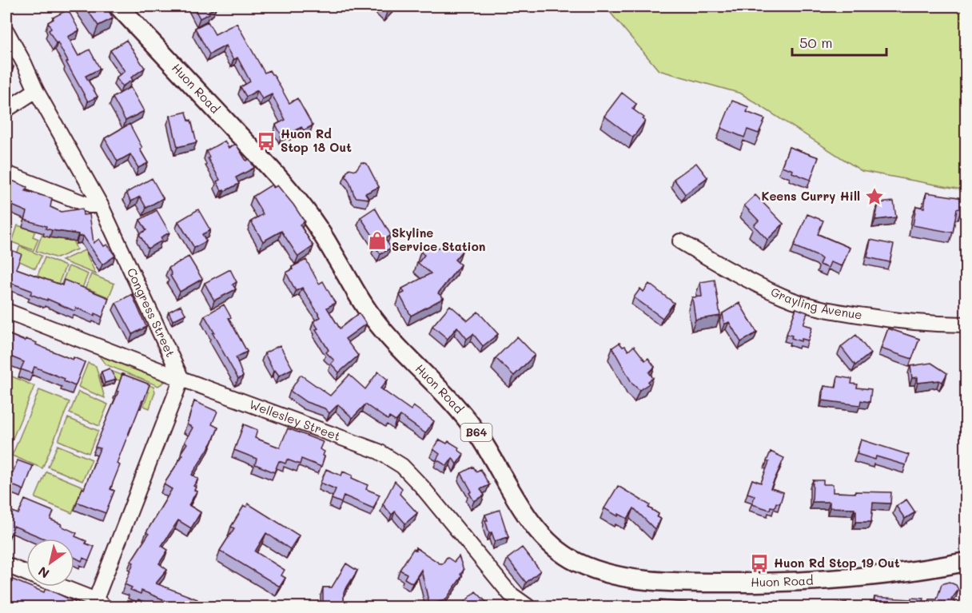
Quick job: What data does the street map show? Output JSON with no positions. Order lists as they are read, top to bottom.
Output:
{
  "streets": {
    "main road": ["Huon Road", "B64"],
    "street": ["Grayling Avenue", "Congress Street", "Wellesley Street"]
  },
  "crossings": [
    ["Congress Street", "Wellesley Street"]
  ],
  "places": {
    "bus stop": ["Huon Rd Stop 18 Out", "Huon Rd Stop 19 Out"],
    "place": ["Keens Curry Hill"],
    "shop": ["Skyline Service Station"]
  },
  "scale_bar": "50 m",
  "north": "bottom left"
}
